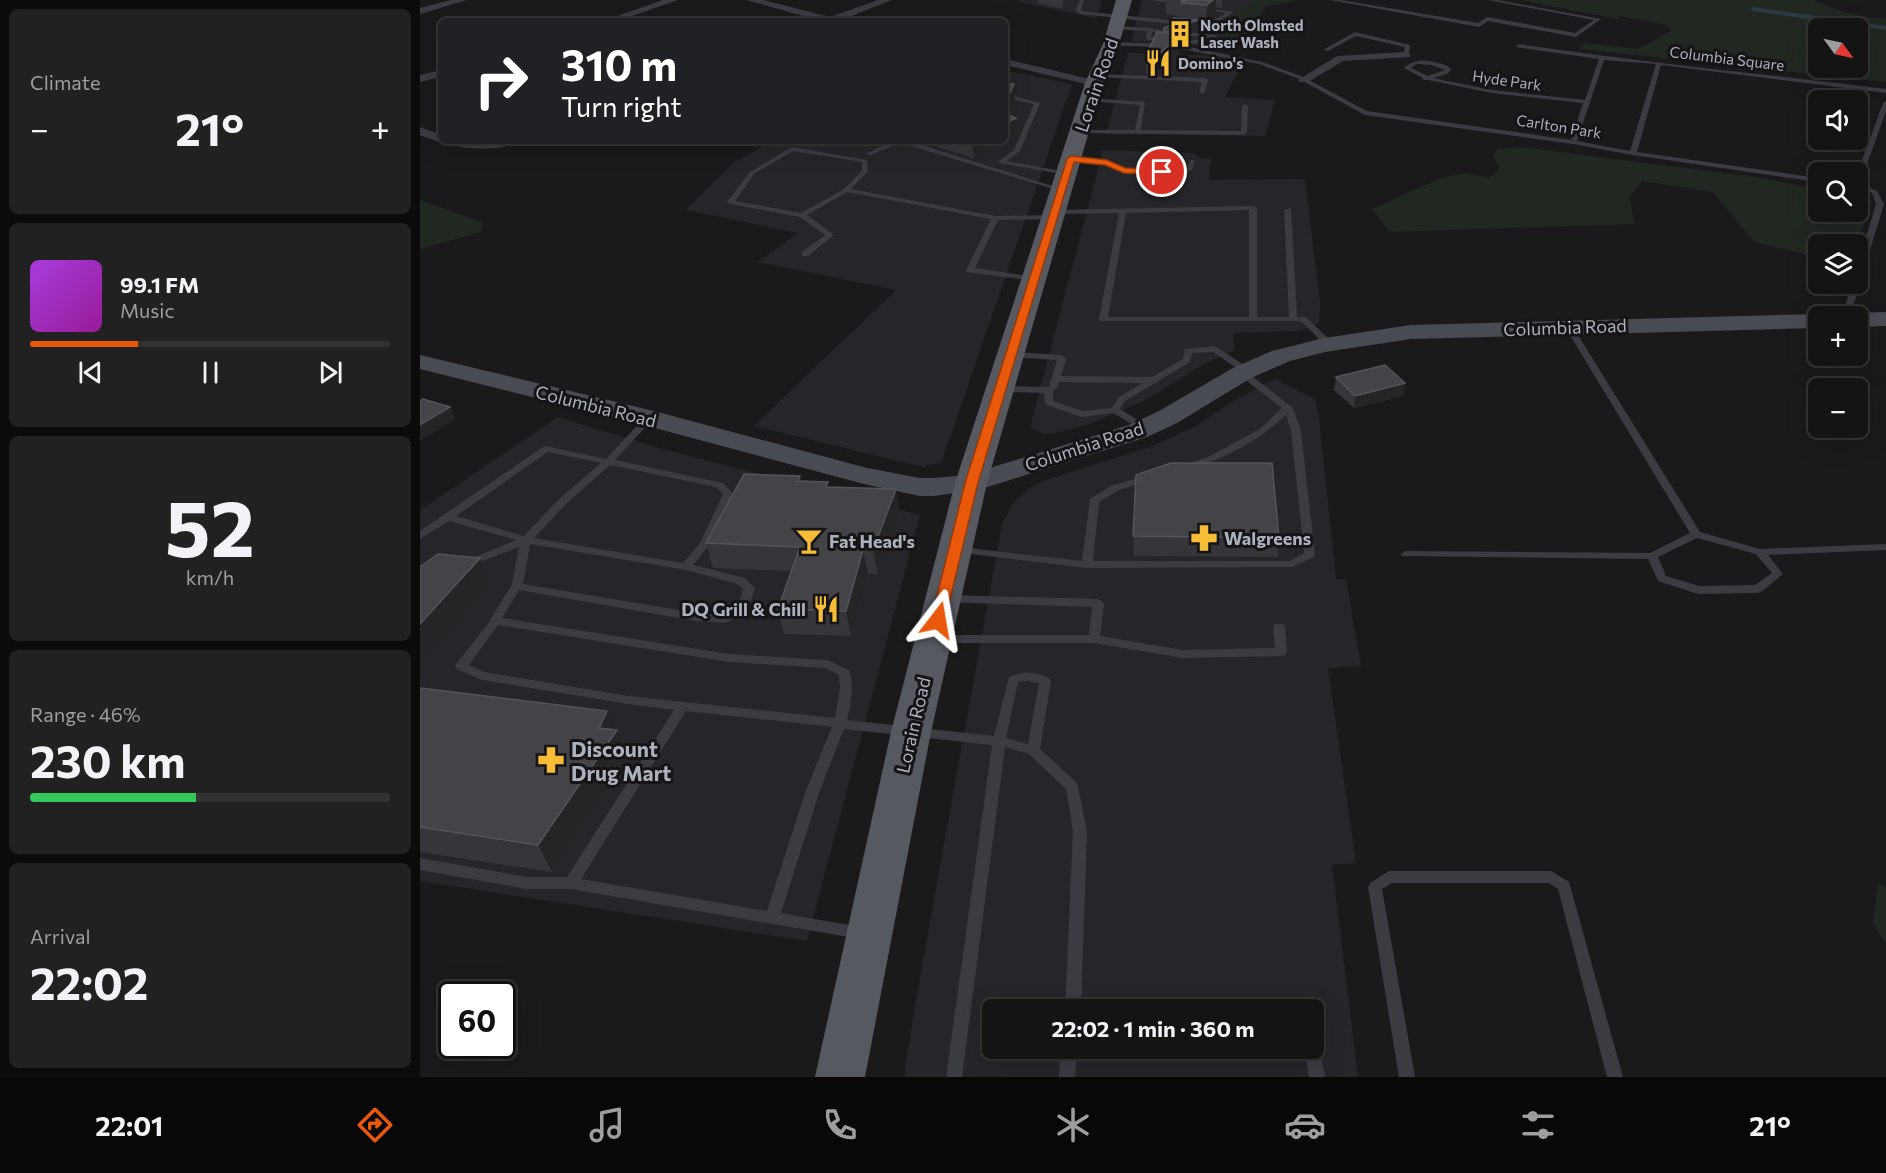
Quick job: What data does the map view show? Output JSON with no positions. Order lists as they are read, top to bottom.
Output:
{
  "streets": {
    "main road": ["Lorain Road", "Columbia Road"],
    "lane": ["Columbia Square", "Hyde Park", "Carlton Park"]
  },
  "crossings": [
    ["Columbia Square", "Hyde Park"],
    ["Columbia Square", "Carlton Park"],
    ["Lorain Road", "Carlton Park"],
    ["Lorain Road", "Columbia Road"]
  ],
  "places": {
    "building": ["North Olmsted Laser Wash"],
    "restaurant": ["Domino's", "DQ Grill & Chill"],
    "pharmacy": ["Walgreens", "Discount Drug Mart"],
    "bar": ["Fat Head's"]
  },
  "north": "bottom right",
  "page": {
    "tile": [
      "Climate",
      ["52", "km/h"],
      ["Range · 46%", "230 km"],
      ["Arrival", "22:02"]
    ],
    "map_buttons": ["+", "−"],
    "turn": ["310 m", "Turn right"],
    "heat": ["−", "21°", "+"],
    "song": ["99.1 FM", "Music"],
    "limit": "60",
    "trip": "22:02 · 1 min · 360 m",
    "tabs": ["22:01", "21°"]
  }
}
